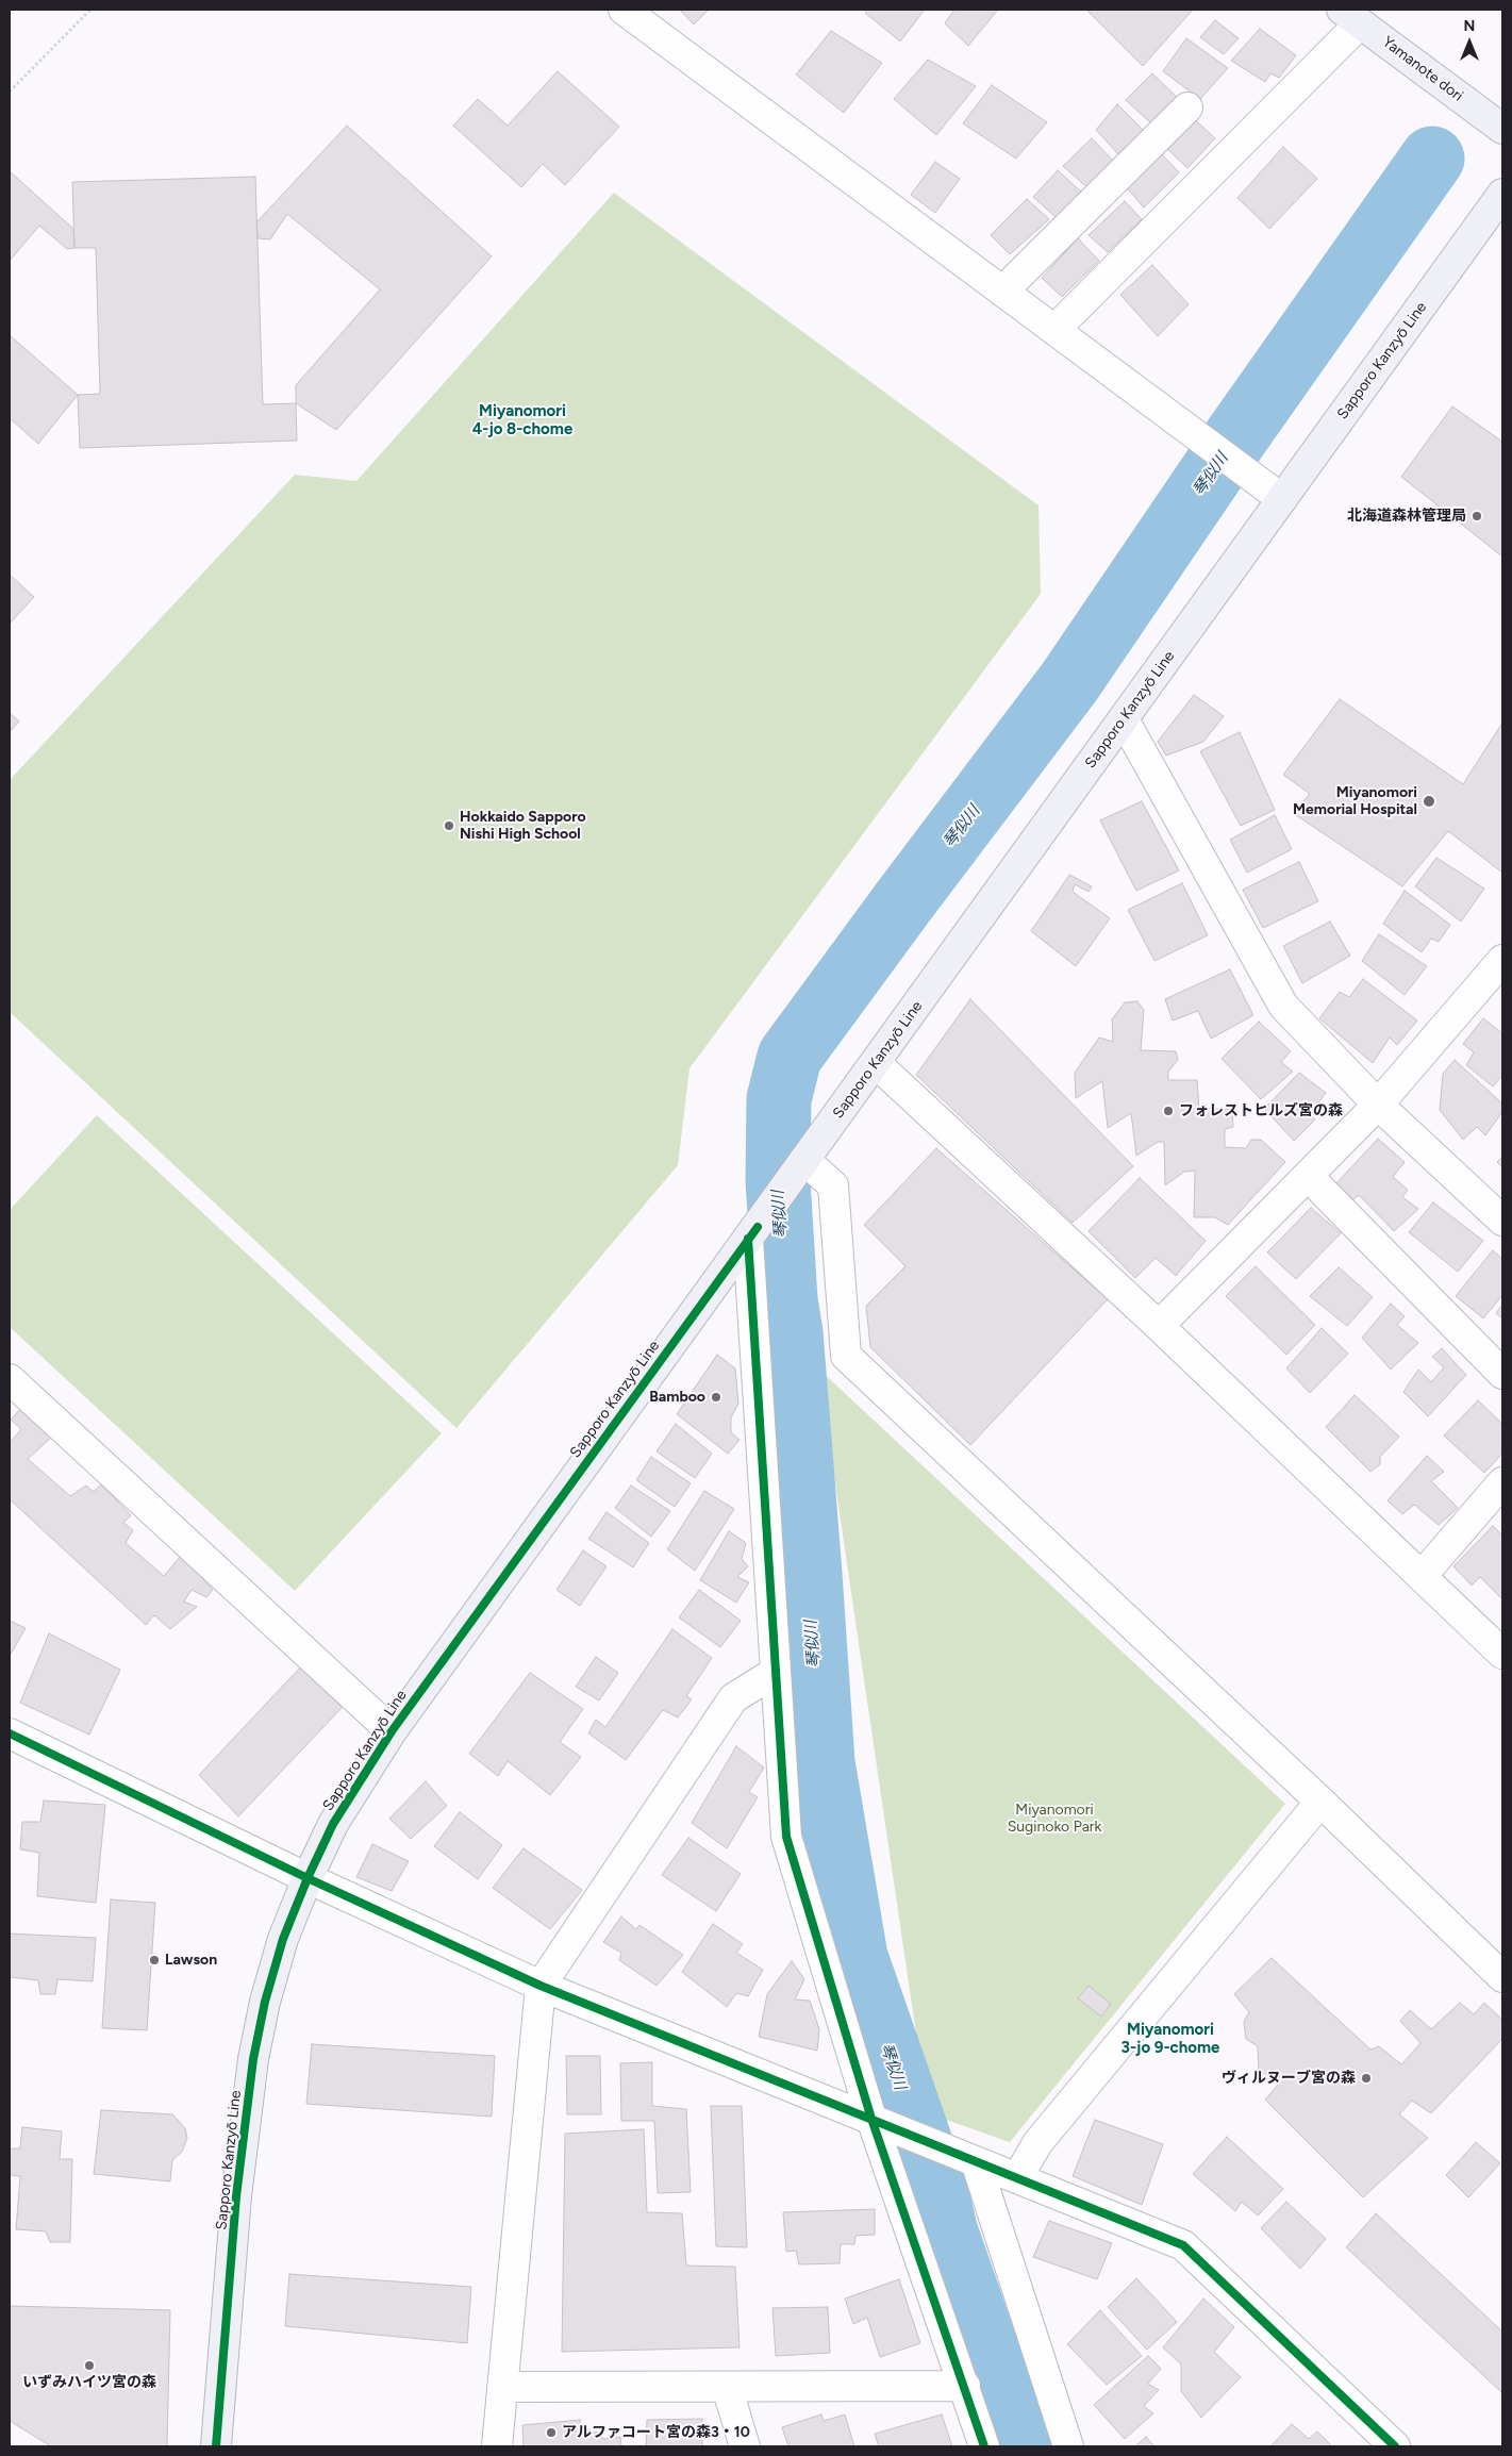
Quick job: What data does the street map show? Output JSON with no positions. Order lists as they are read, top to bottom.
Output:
{
  "streets": {
    "main road": ["Yamanote dori", "Sapporo Kanzyō Line"]
  },
  "districts": ["Miyanomori 4-jo 8-chome", "Miyanomori 3-jo 9-chome"],
  "water": ["琴似川"],
  "parks": ["Miyanomori Suginoko Park"],
  "places": [
    "北海道森林管理局",
    "Miyanomori Memorial Hospital",
    "Hokkaido Sapporo Nishi High School",
    "フォレストヒルズ宮の森",
    "Bamboo",
    "Lawson",
    "ヴィルヌーブ宮の森",
    "いずみハイツ宮の森",
    "アルファコート宮の森3・10"
  ],
  "north": "top"
}
